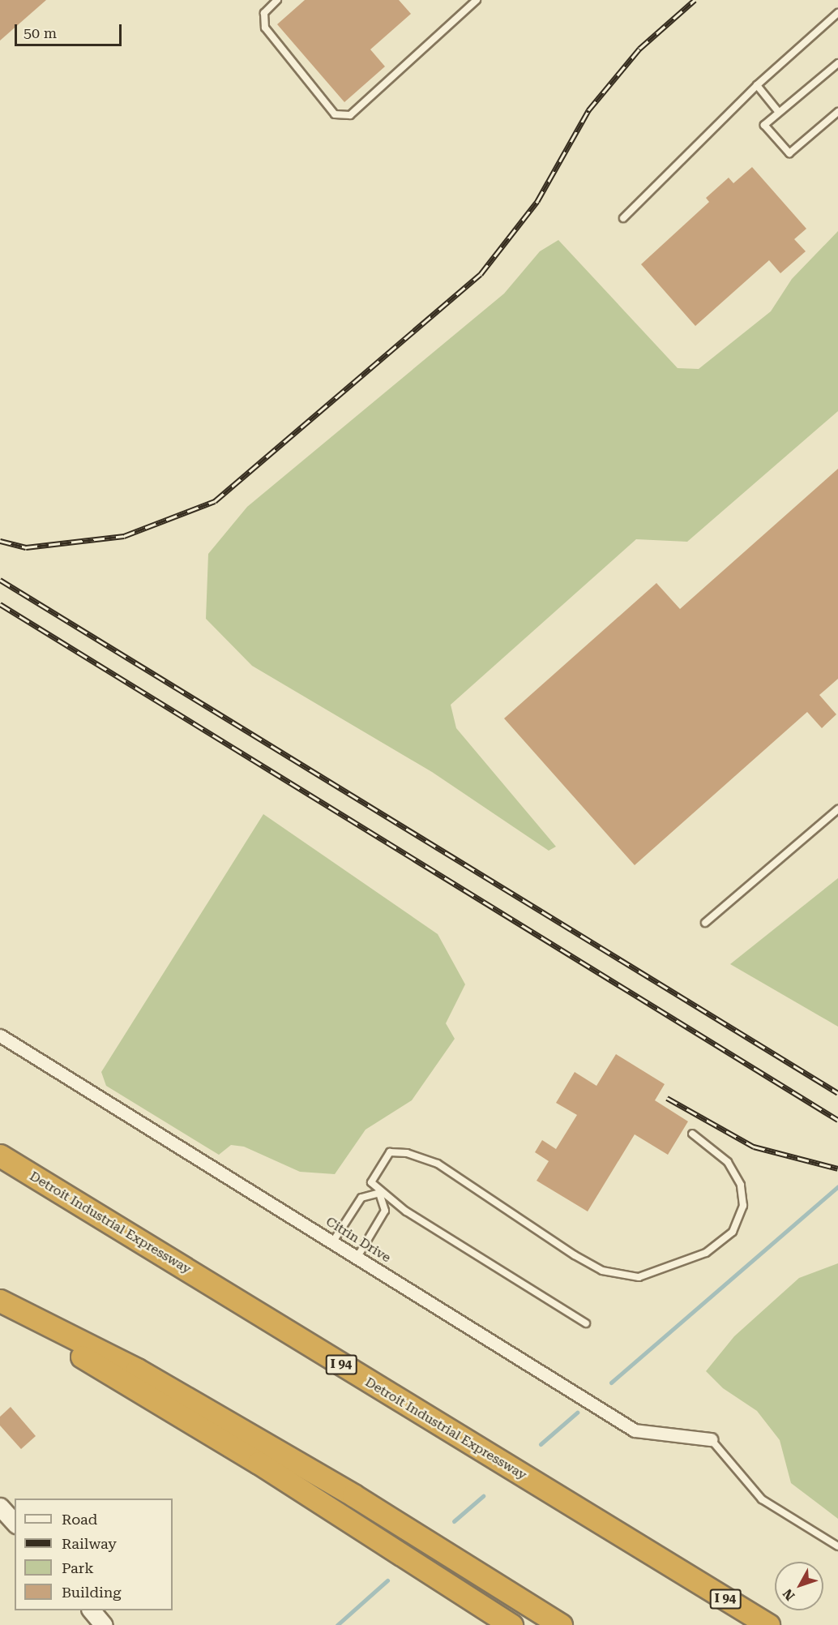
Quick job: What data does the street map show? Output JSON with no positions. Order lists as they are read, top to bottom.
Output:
{
  "streets": {
    "highway": ["Detroit Industrial Expressway", "I 94"],
    "street": ["Citrin Drive"]
  },
  "legend": [
    "Road",
    "Railway",
    "Park",
    "Building"
  ],
  "scale_bar": "50 m",
  "north": "bottom left"
}
